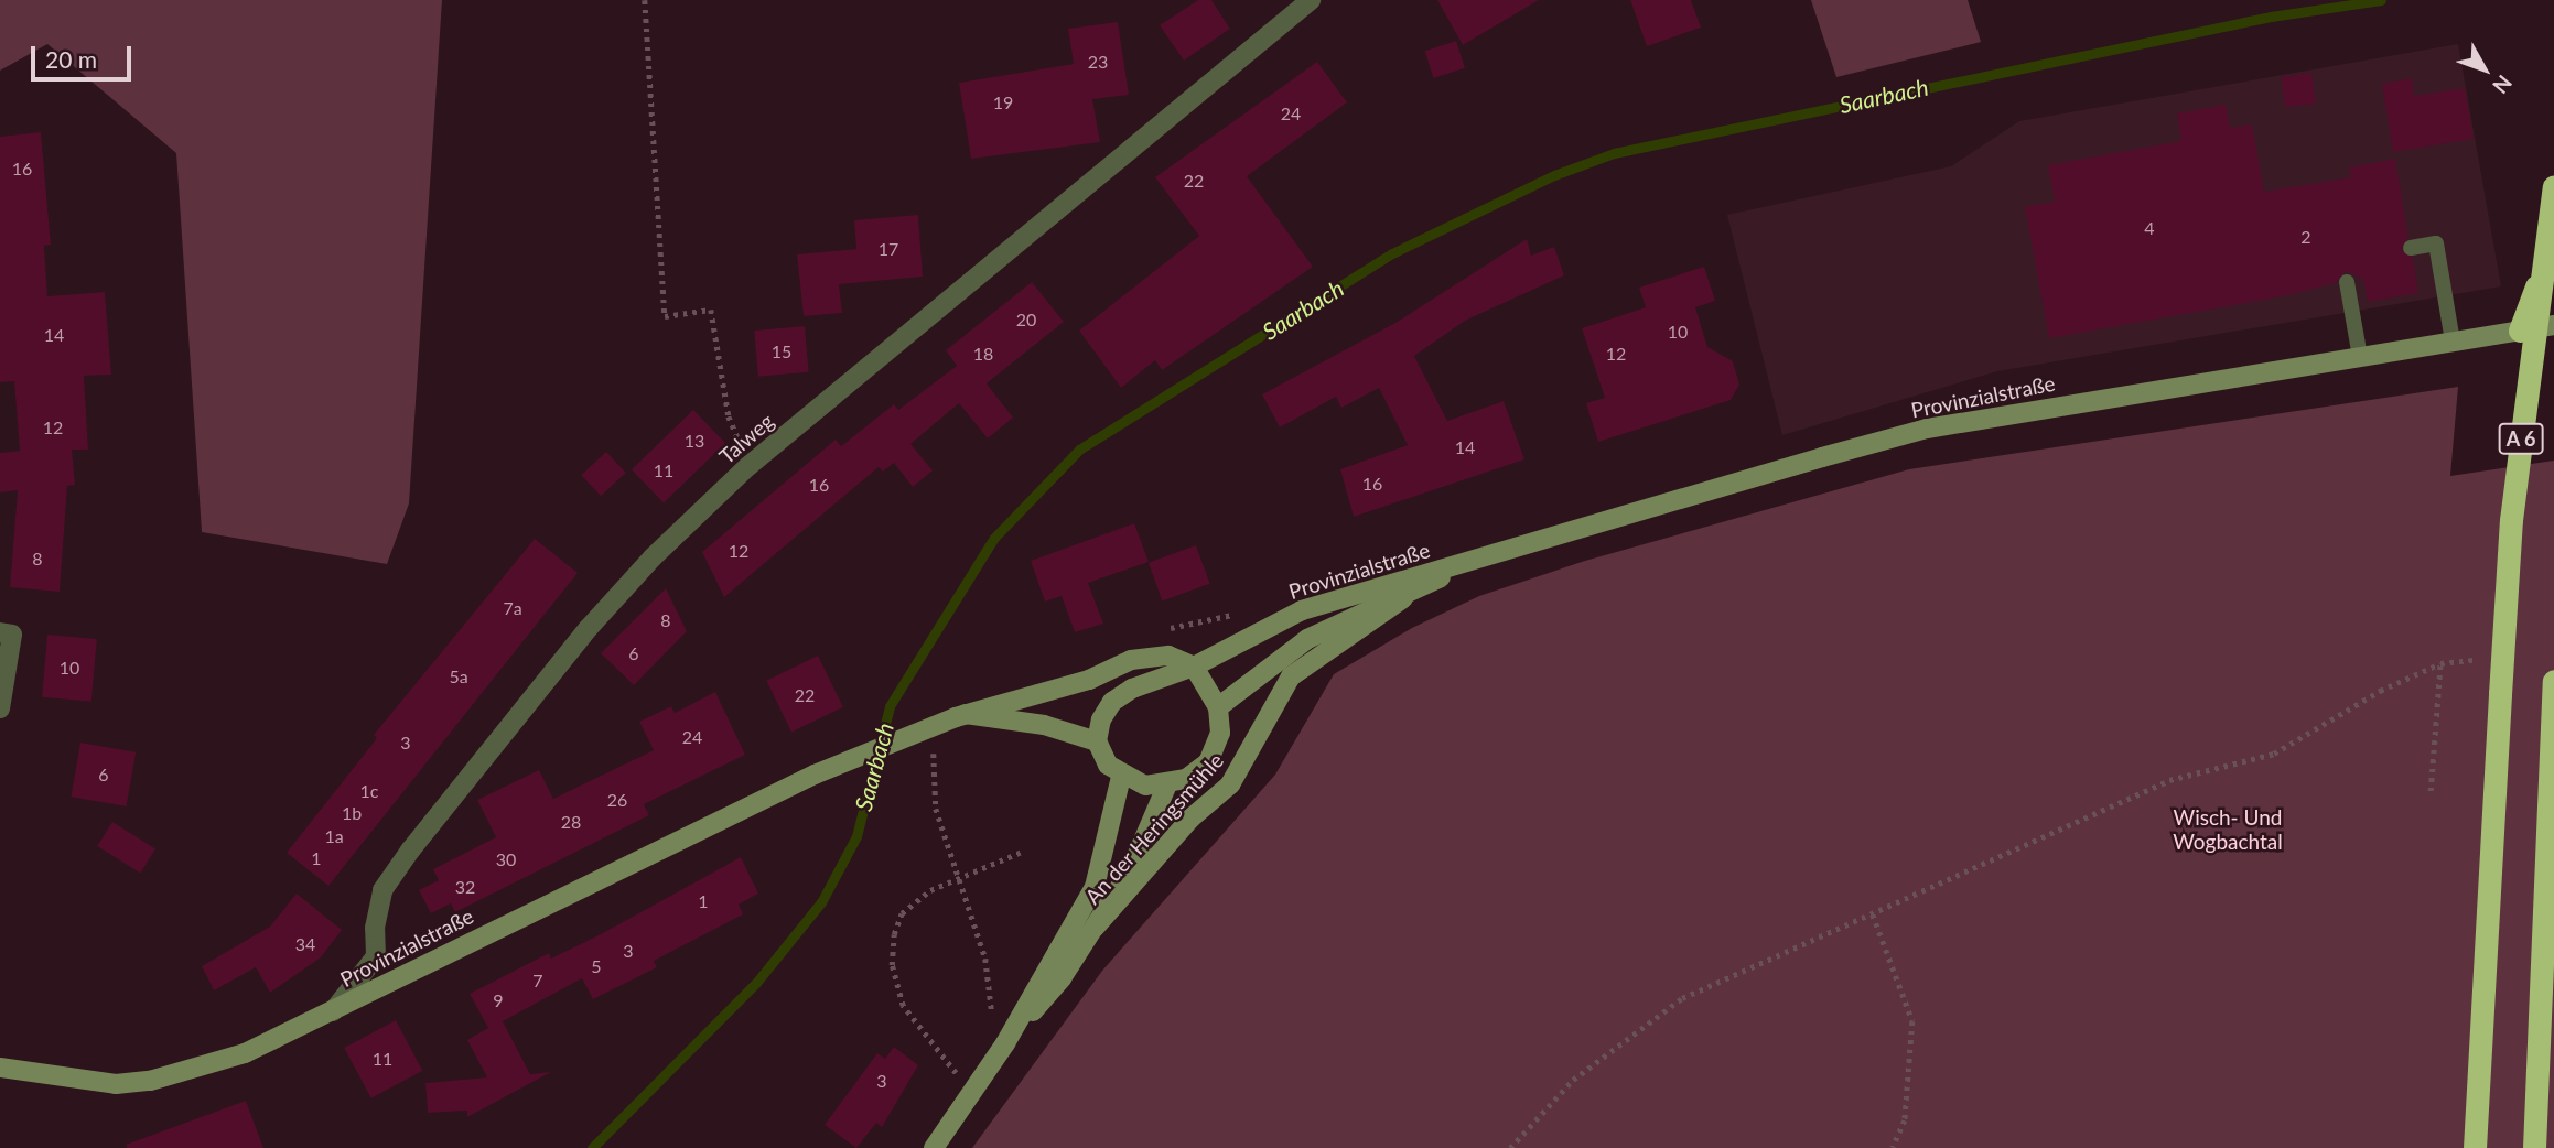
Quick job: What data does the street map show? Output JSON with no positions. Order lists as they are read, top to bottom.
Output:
{
  "streets": {
    "highway": ["A 6"],
    "main road": ["Provinzialstraße", "An der Heringsmühle"],
    "street": ["Talweg"]
  },
  "crossings": [
    ["Provinzialstraße", "Talweg"],
    ["Provinzialstraße", "An der Heringsmühle"]
  ],
  "water": ["Saarbach"],
  "parks": ["Wisch- Und Wogbachtal"],
  "house_numbers": [
    "23",
    "19",
    "24",
    "16",
    "22",
    "4",
    "2",
    "17",
    "20",
    "10",
    "14",
    "15",
    "18",
    "12",
    "12",
    "13",
    "14",
    "11",
    "16",
    "16",
    "12",
    "8",
    "7a",
    "8",
    "6",
    "10",
    "5a",
    "22",
    "24",
    "3",
    "6",
    "1c",
    "26",
    "1b",
    "28",
    "1a",
    "1",
    "30",
    "32",
    "1",
    "34",
    "3",
    "5",
    "7",
    "9",
    "11",
    "3"
  ],
  "scale_bar": "20 m",
  "north": "bottom right"
}
